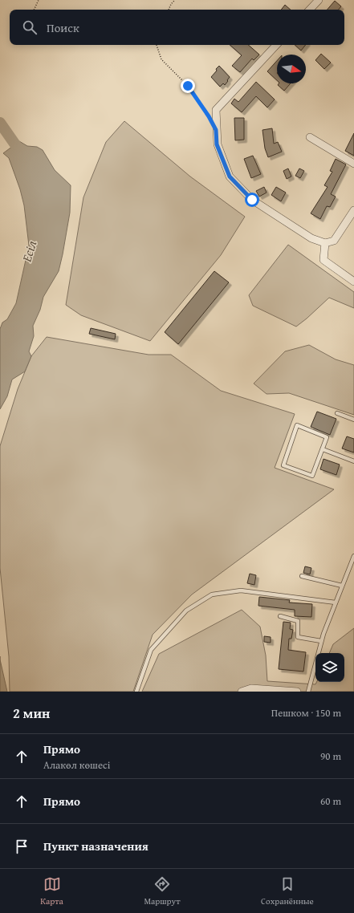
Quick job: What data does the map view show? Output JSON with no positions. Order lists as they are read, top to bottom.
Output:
{
  "water": ["Есіл"],
  "north": "right",
  "page": {
    "search": "Поиск",
    "heading": ["2 мин", "Пешком · 150 m"],
    "list": [
      ["Прямо", "Алакөл көшесі", "90 m"],
      ["Прямо", "60 m"],
      "Пункт назначения"
    ],
    "nav": ["Карта", "Маршрут", "Сохранённые"]
  }
}
